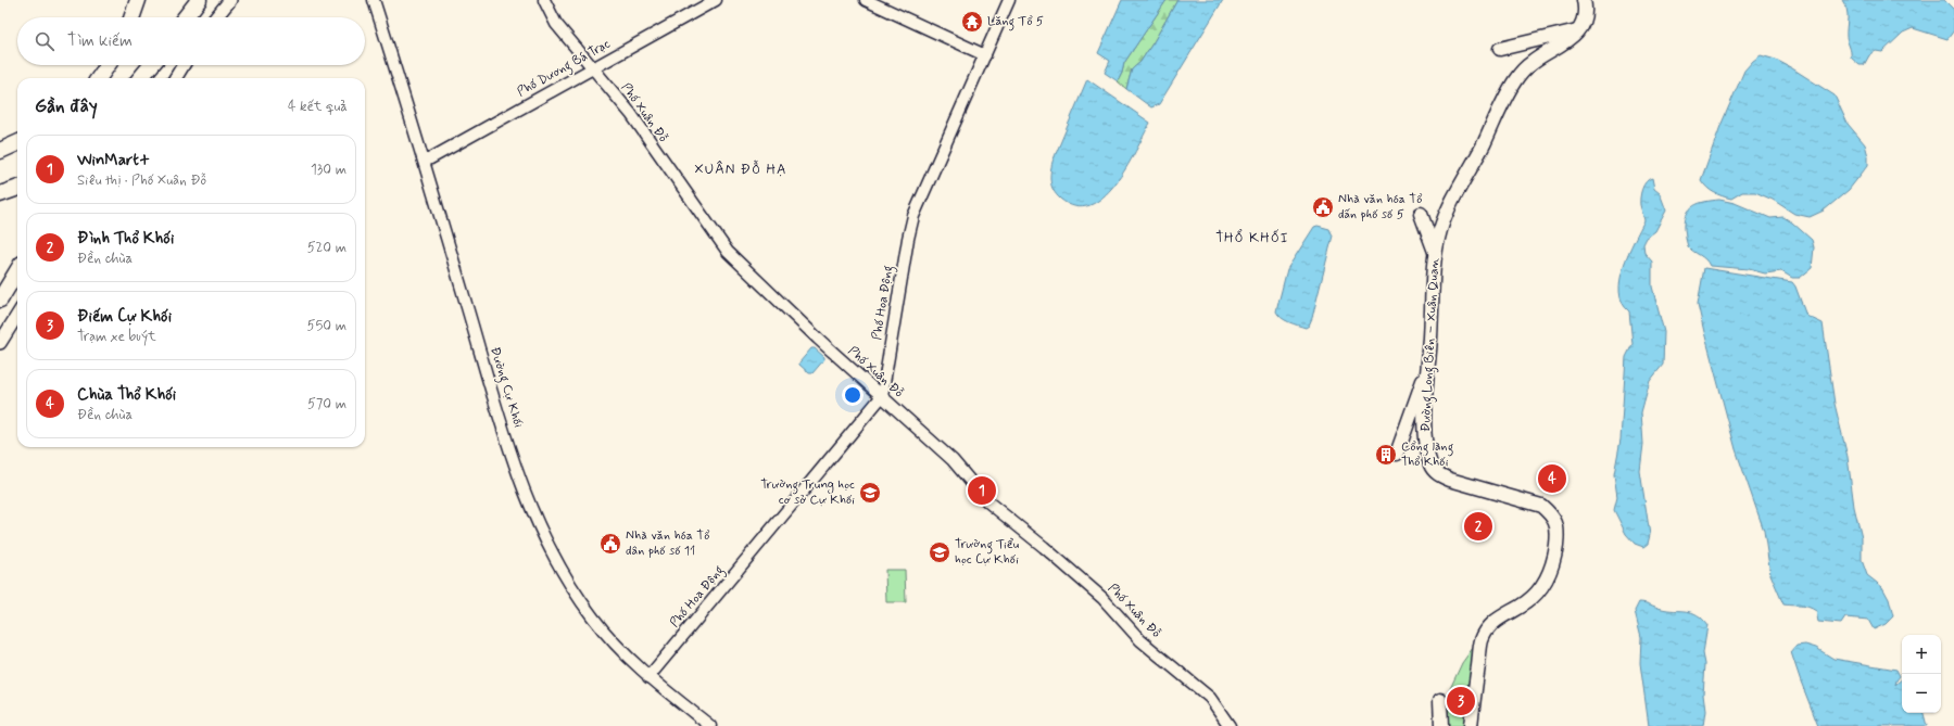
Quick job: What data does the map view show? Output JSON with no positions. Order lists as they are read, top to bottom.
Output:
{
  "streets": {
    "main road": ["Đường Long Biên – Xuân Quan"],
    "street": [
      "Phố Dương Bá Trạc",
      "Phố Xuân Đỗ",
      "Phố Hoa Động",
      "Đường Cự Khối"
    ]
  },
  "crossings": [
    ["Phố Dương Bá Trạc", "Phố Xuân Đỗ"],
    ["Phố Dương Bá Trạc", "Đường Cự Khối"],
    ["Phố Xuân Đỗ", "Phố Hoa Động"],
    ["Phố Hoa Động", "Đường Cự Khối"]
  ],
  "districts": ["XUÂN ĐỖ HẠ", "THỔ KHỐI"],
  "places": {
    "temple": ["Lăng Tổ 5"],
    "public building": ["Nhà văn hóa Tổ dấn phố số 5", "Nhà văn hóa Tổ dân phố số 11"],
    "building": ["Cổng làng Thổ Khối"],
    "school or university": ["Trường Trung học cơ sở Cự Khối", "Trường Tiểu học Cự Khối"]
  },
  "page": {
    "search": "Tìm kiếm",
    "heading": ["Gần đây", "4 kết quả"],
    "list": [
      {
        "mark": "1",
        "name": "WinMart+",
        "note": "Siêu thị · Phố Xuân Đỗ",
        "value": "130 m"
      },
      {
        "mark": "2",
        "name": "Đình Thổ Khối",
        "note": "Đền chùa",
        "value": "520 m"
      },
      {
        "mark": "3",
        "name": "Điếm Cự Khối",
        "note": "Trạm xe buýt",
        "value": "550 m"
      },
      {
        "mark": "4",
        "name": "Chùa Thổ Khối",
        "note": "Đền chùa",
        "value": "570 m"
      }
    ],
    "pins": [
      "4",
      "1",
      "2",
      "3"
    ],
    "map_buttons": ["+", "−"]
  }
}
